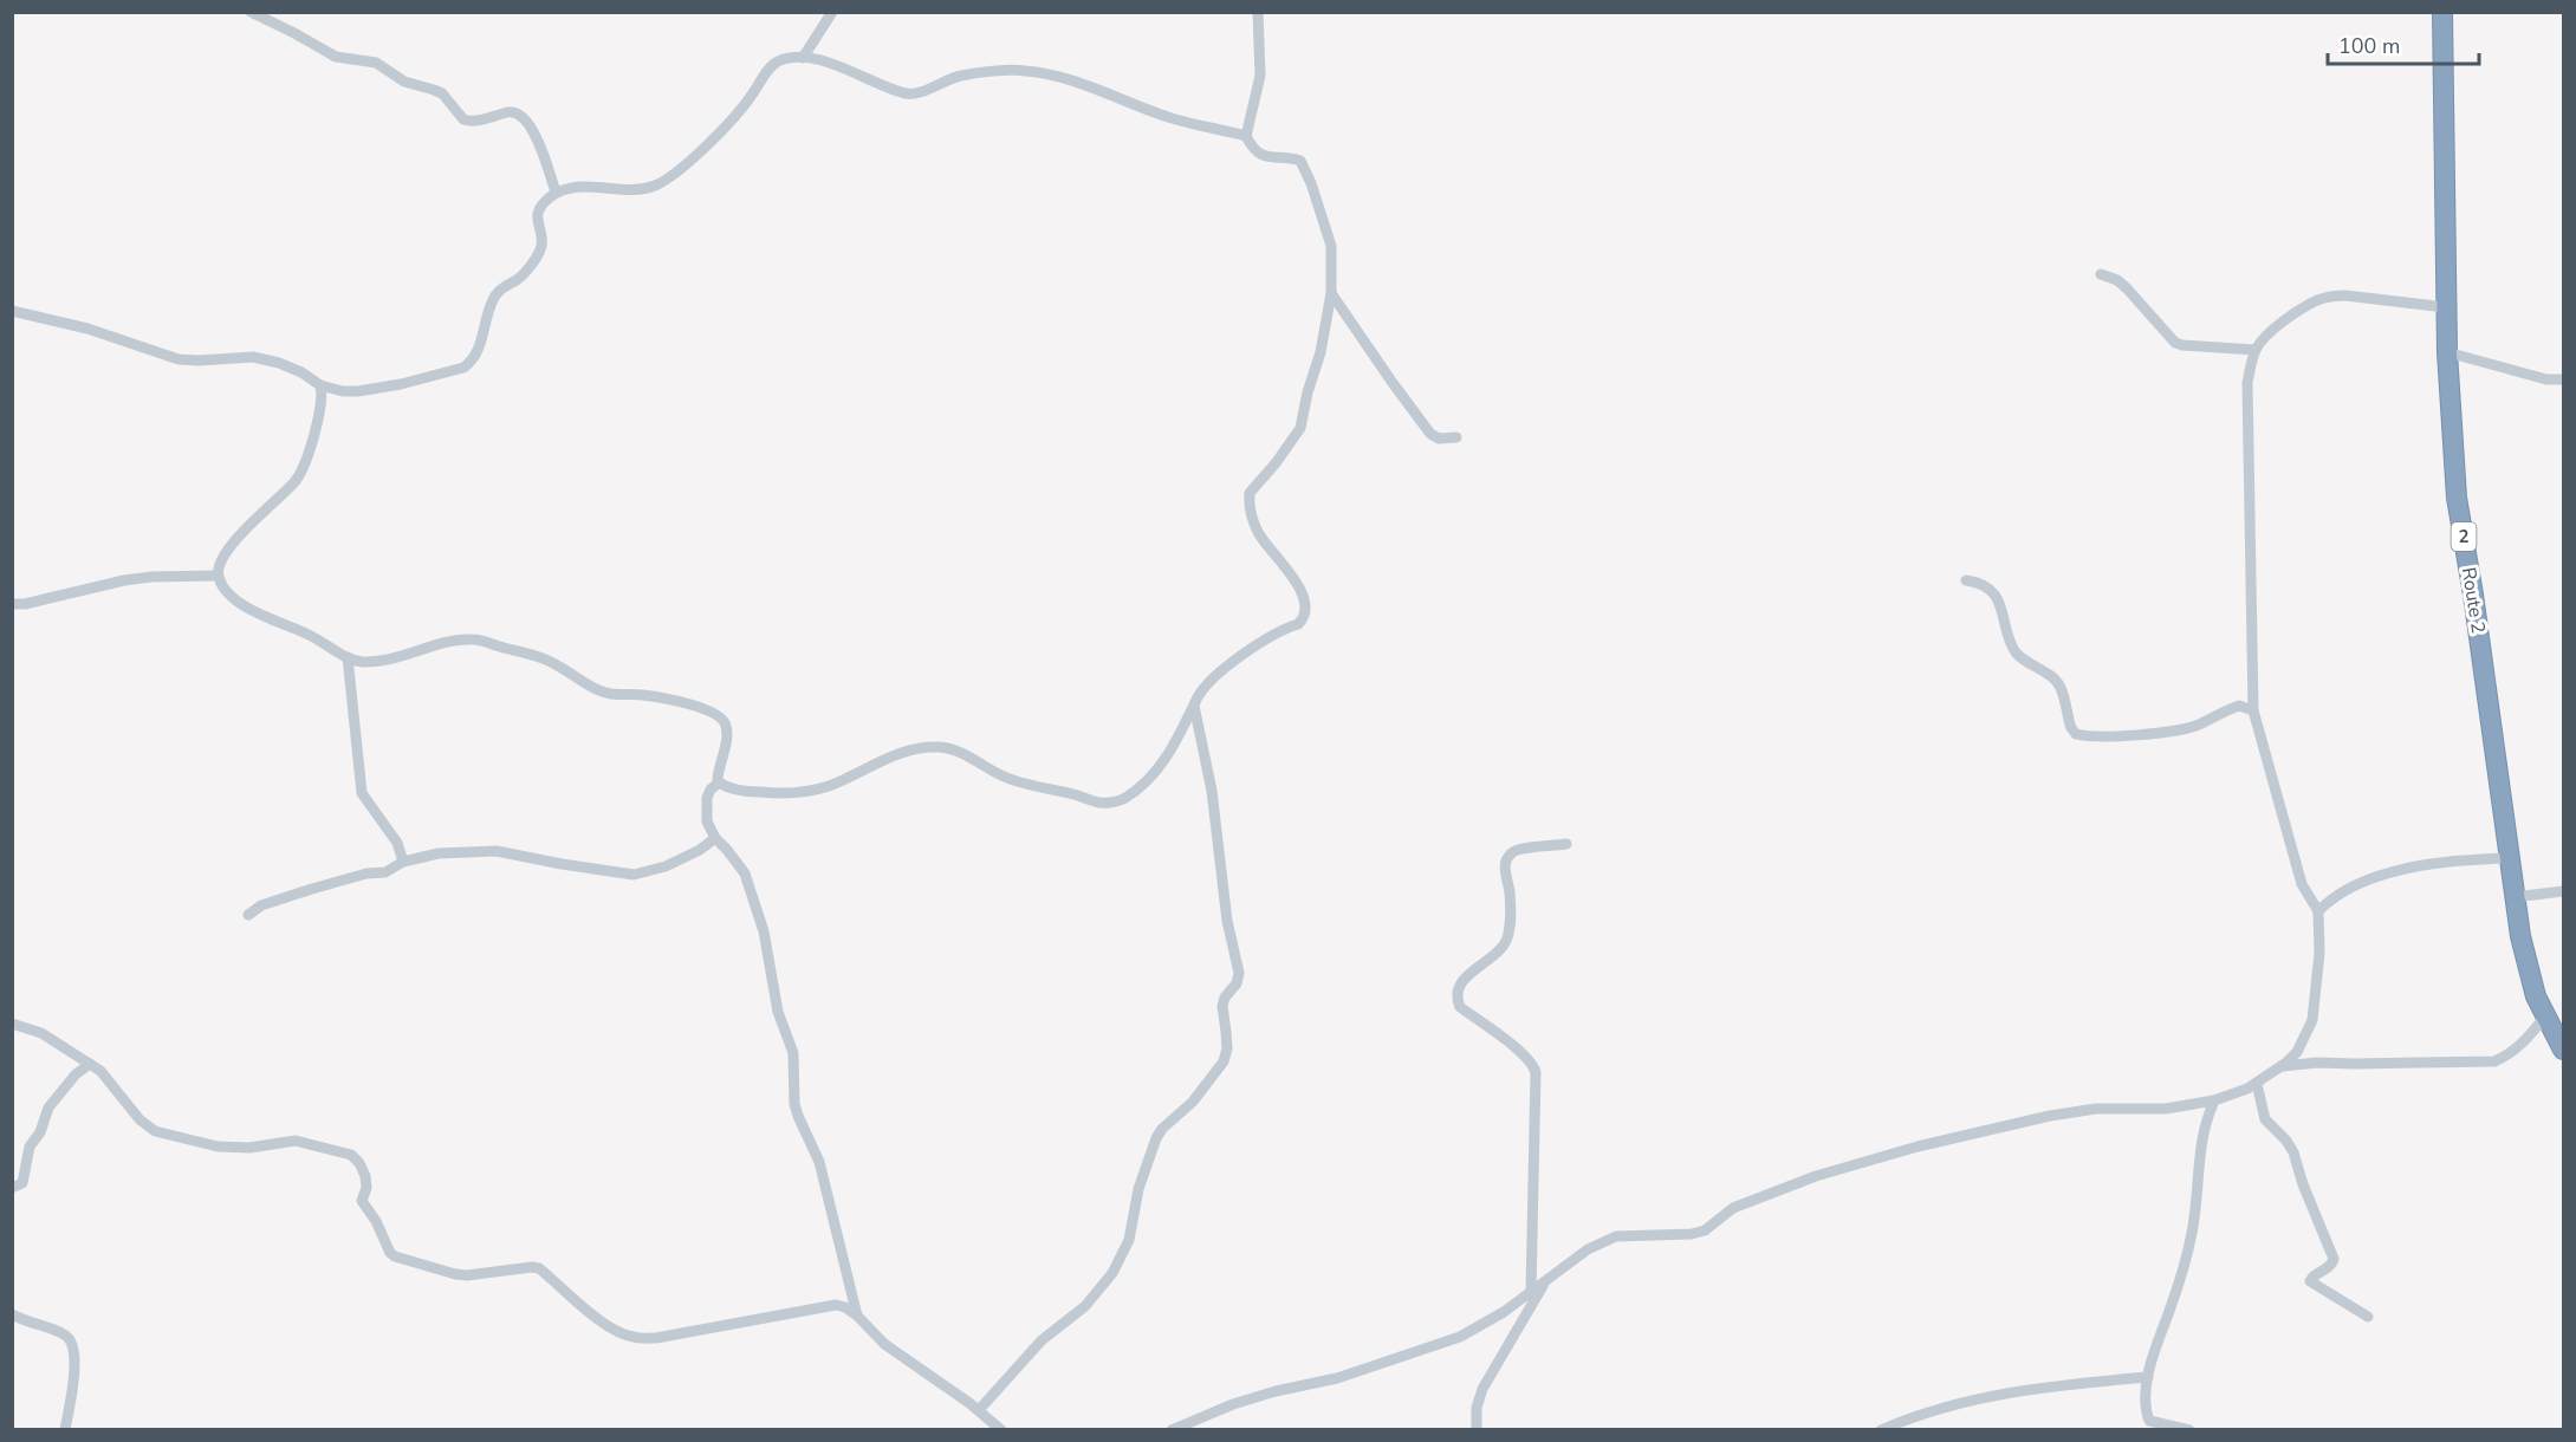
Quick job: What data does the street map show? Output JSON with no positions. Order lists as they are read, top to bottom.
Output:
{
  "streets": {
    "highway": ["2", "Route 2"]
  },
  "scale_bar": "100 m"
}
